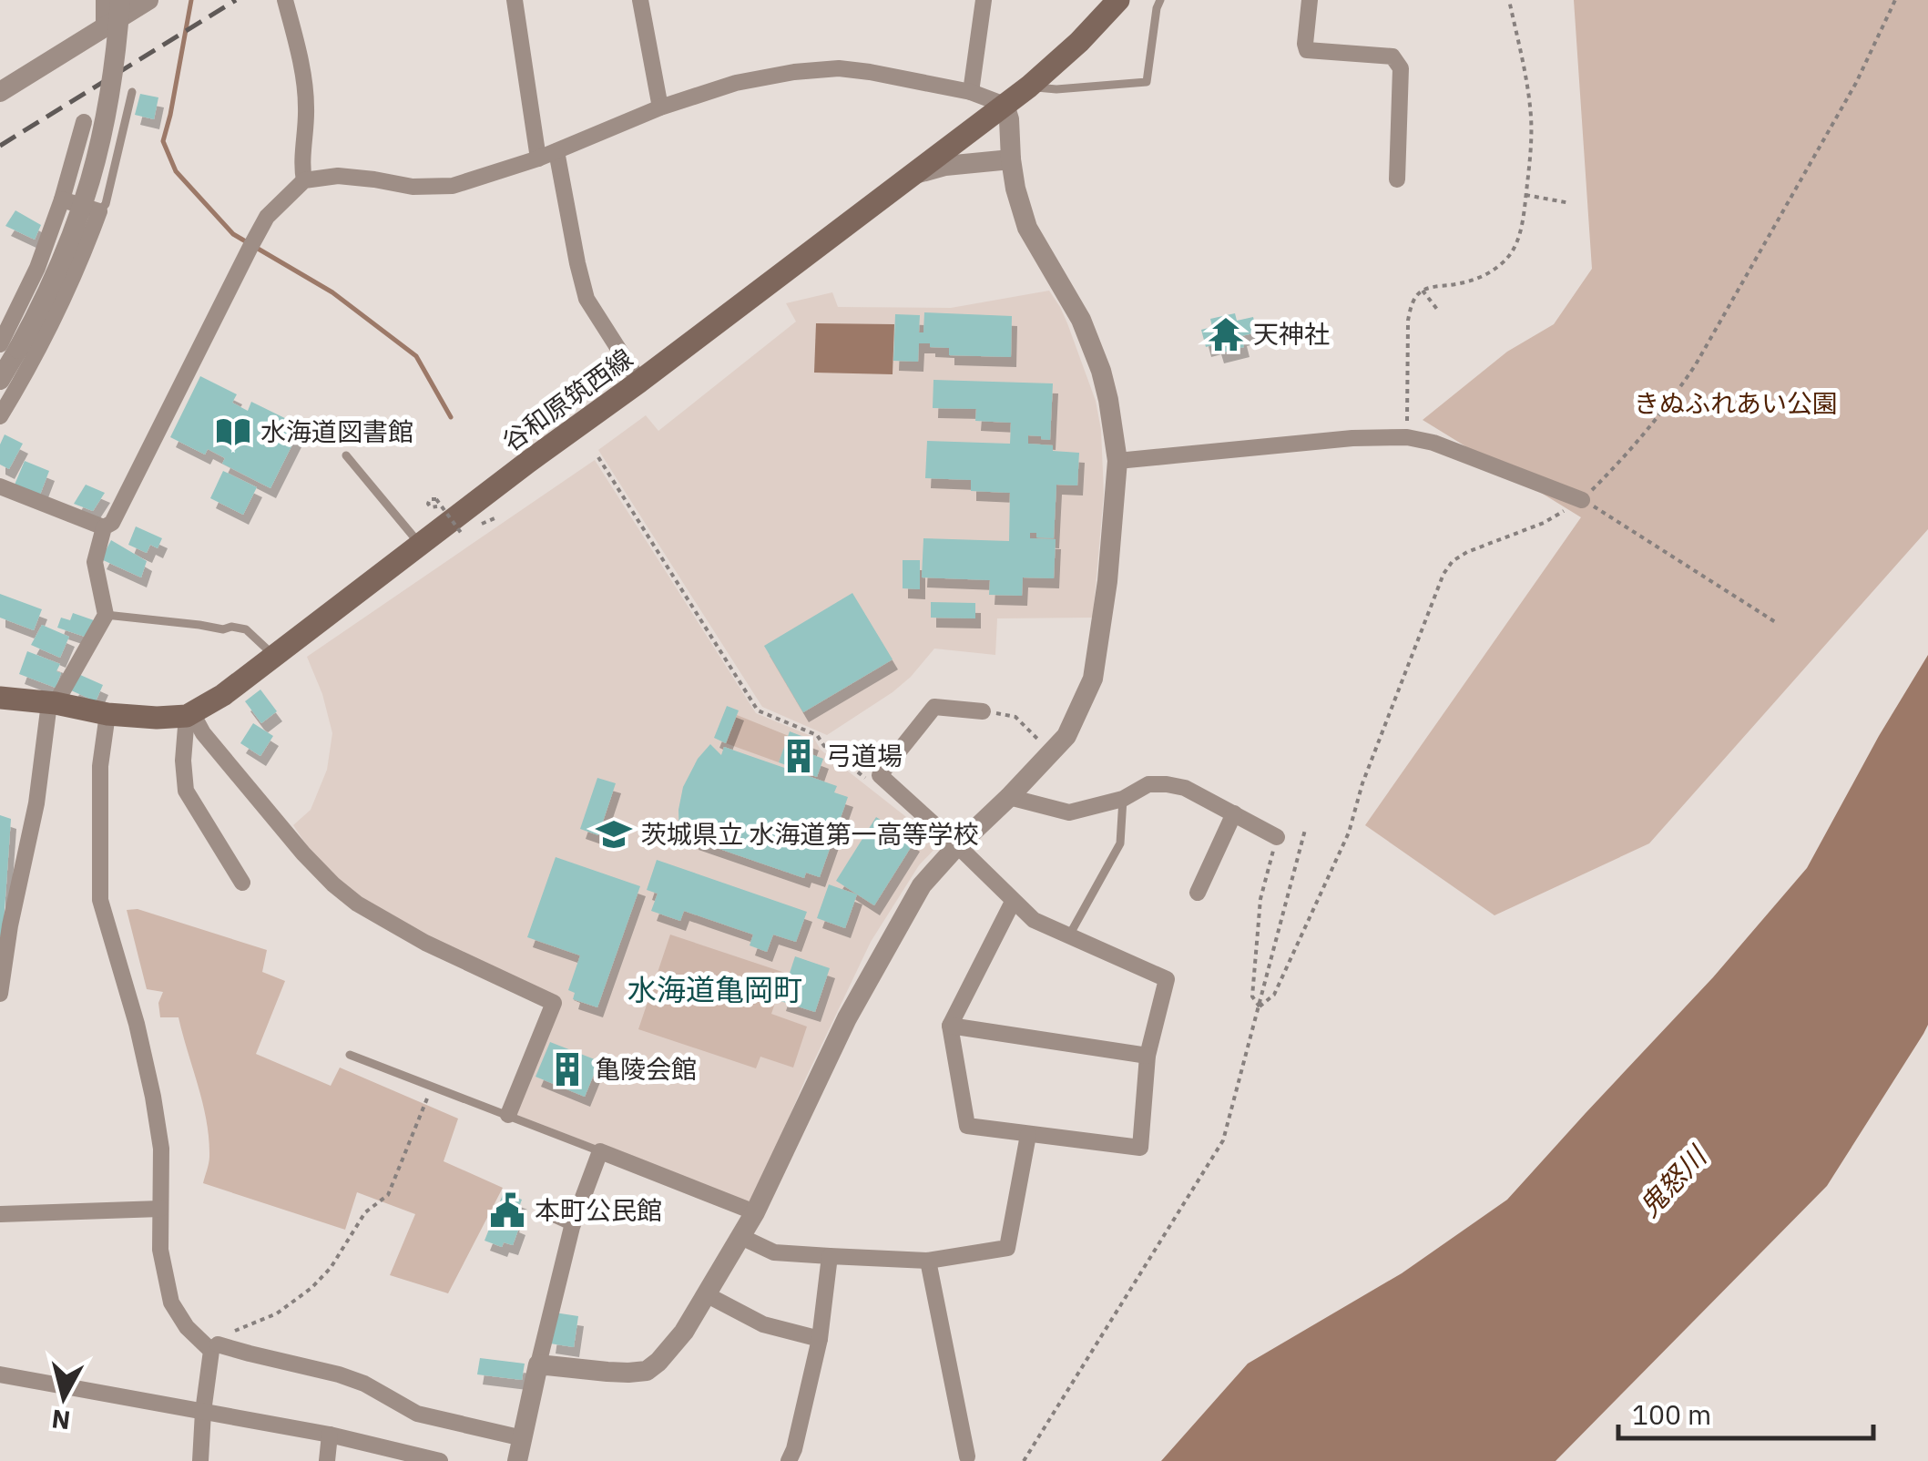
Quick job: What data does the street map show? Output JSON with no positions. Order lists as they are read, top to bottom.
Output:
{
  "streets": {
    "main road": ["谷和原筑西線"]
  },
  "districts": ["水海道亀岡町"],
  "water": ["鬼怒川"],
  "parks": ["きぬふれあい公園"],
  "places": {
    "temple": ["天神社"],
    "library": ["水海道図書館"],
    "building": ["弓道場", "亀陵会館"],
    "school or university": ["茨城県立 水海道第一高等学校"],
    "public building": ["本町公民館"]
  },
  "scale_bar": "100 m",
  "north": "bottom"
}
